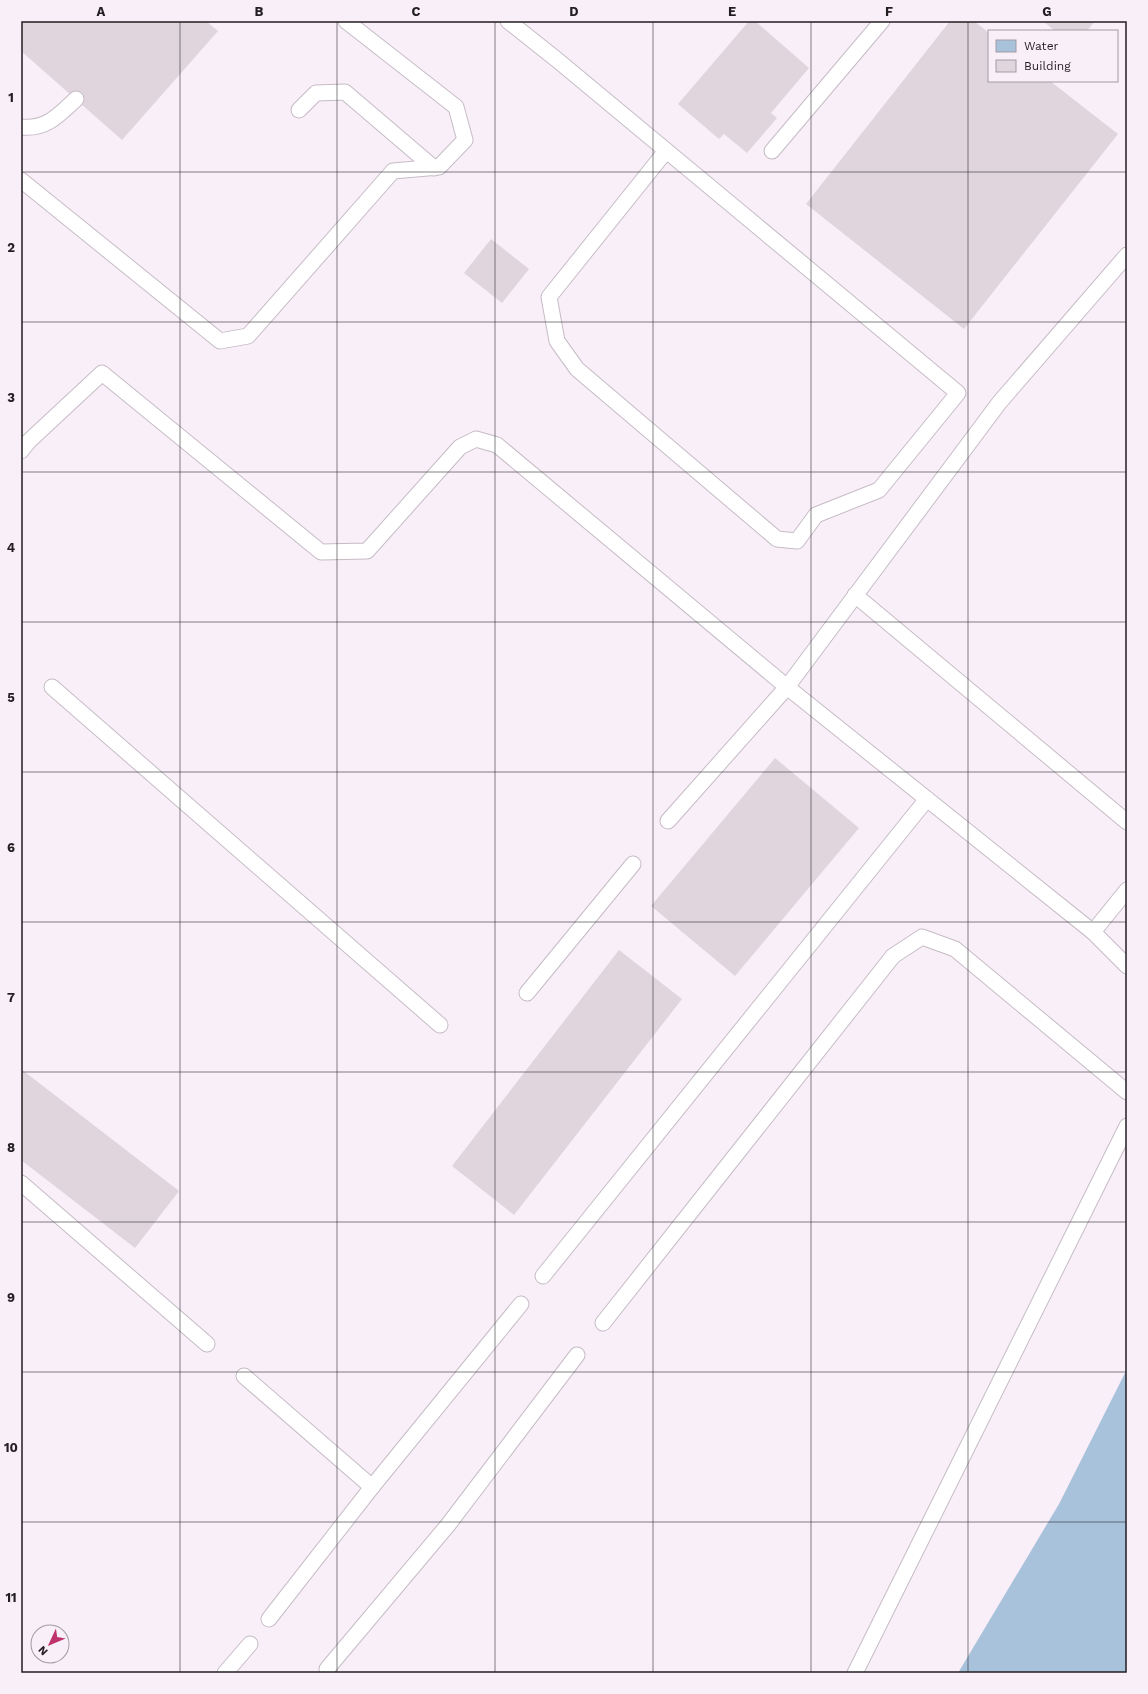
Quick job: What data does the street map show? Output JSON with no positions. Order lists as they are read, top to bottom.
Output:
{
  "legend": ["Water", "Building"],
  "north": "bottom left",
  "grid": {
    "columns": [
      "A",
      "B",
      "C",
      "D",
      "E",
      "F",
      "G"
    ],
    "rows": [
      "1",
      "2",
      "3",
      "4",
      "5",
      "6",
      "7",
      "8",
      "9",
      "10",
      "11"
    ]
  }
}
